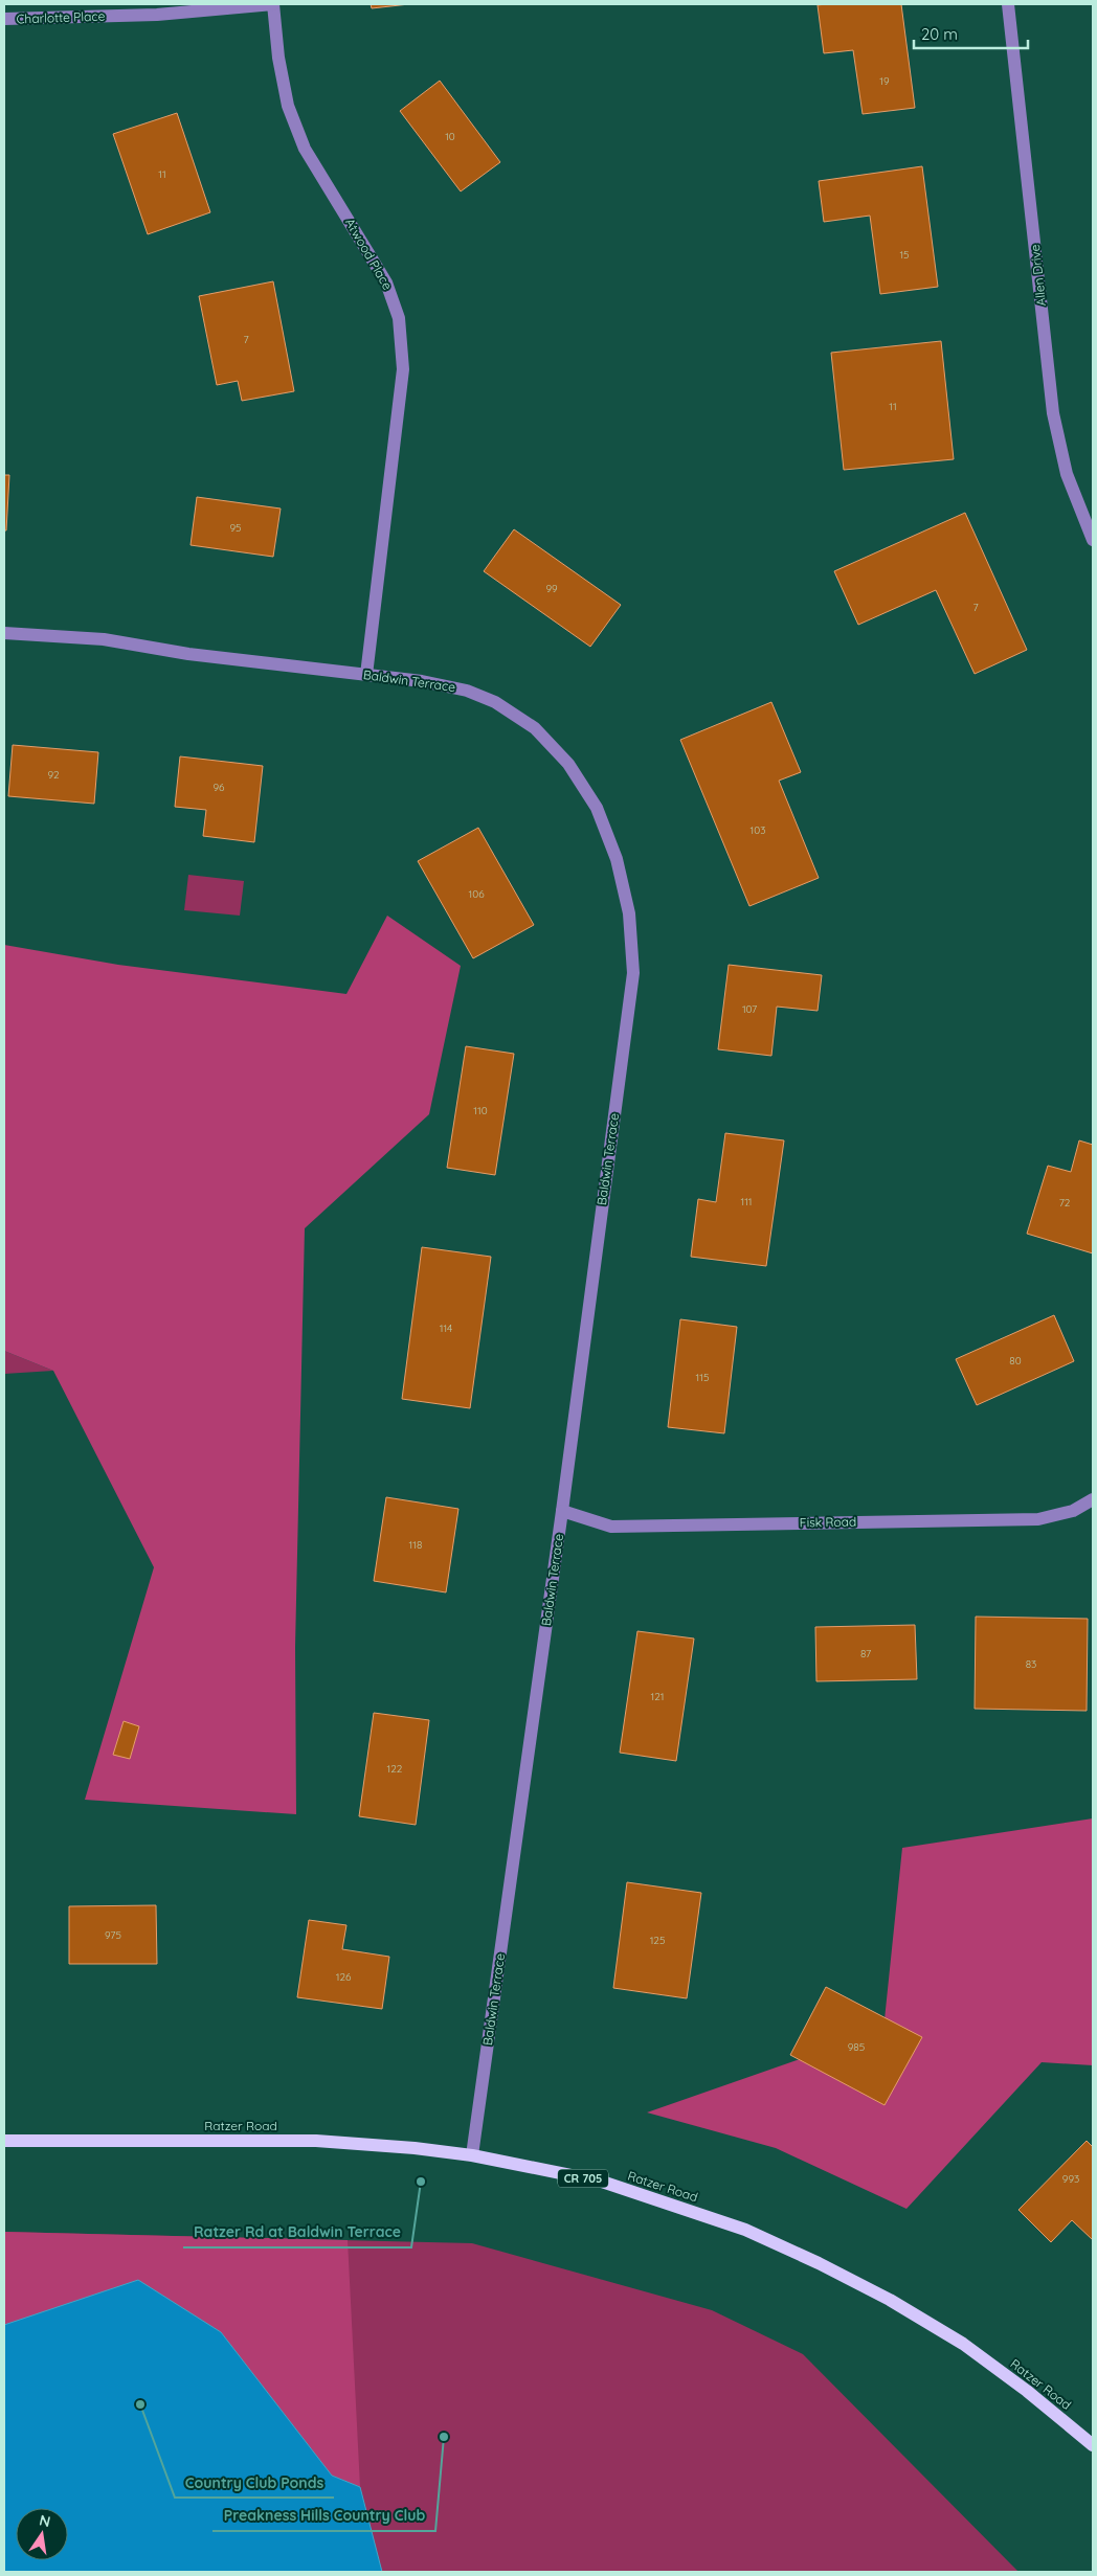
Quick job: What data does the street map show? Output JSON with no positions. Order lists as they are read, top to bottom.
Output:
{
  "streets": {
    "main road": ["Ratzer Road", "CR 705"],
    "street": [
      "Charlotte Place",
      "Atwood Place",
      "Allen Drive",
      "Baldwin Terrace",
      "Fisk Road"
    ]
  },
  "crossings": [
    ["Charlotte Place", "Atwood Place"],
    ["Atwood Place", "Baldwin Terrace"],
    ["Baldwin Terrace", "Fisk Road"],
    ["Baldwin Terrace", "Ratzer Road"]
  ],
  "places": ["Ratzer Rd at Baldwin Terrace", "Country Club Ponds", "Preakness Hills Country Club"],
  "house_numbers": [
    "19",
    "10",
    "11",
    "15",
    "7",
    "11",
    "95",
    "99",
    "7",
    "92",
    "96",
    "103",
    "106",
    "107",
    "110",
    "111",
    "72",
    "114",
    "80",
    "115",
    "118",
    "87",
    "83",
    "121",
    "122",
    "975",
    "125",
    "126",
    "985",
    "993"
  ],
  "scale_bar": "20 m",
  "north": "top"
}
